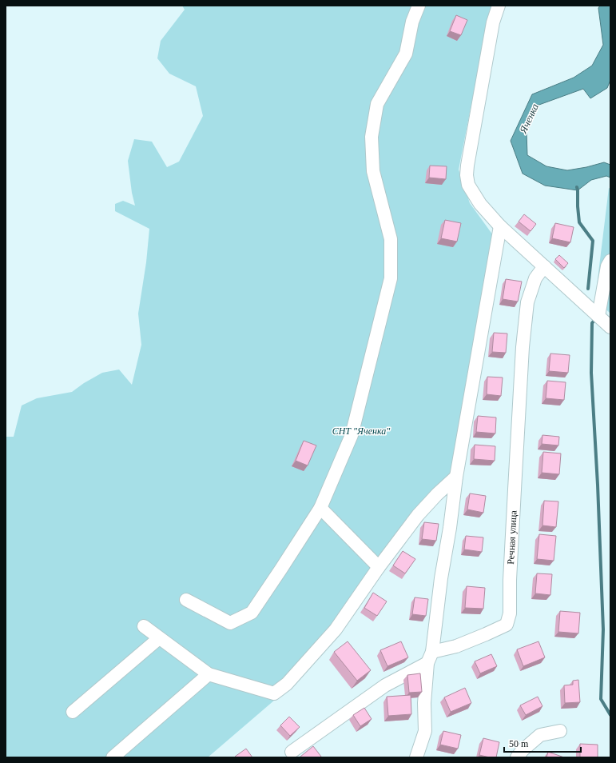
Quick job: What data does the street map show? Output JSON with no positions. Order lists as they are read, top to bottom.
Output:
{
  "streets": {
    "street": ["Речная улица"]
  },
  "water": ["Яченка"],
  "parks": ["СНТ \"Яченка\""],
  "scale_bar": "50 m"
}
